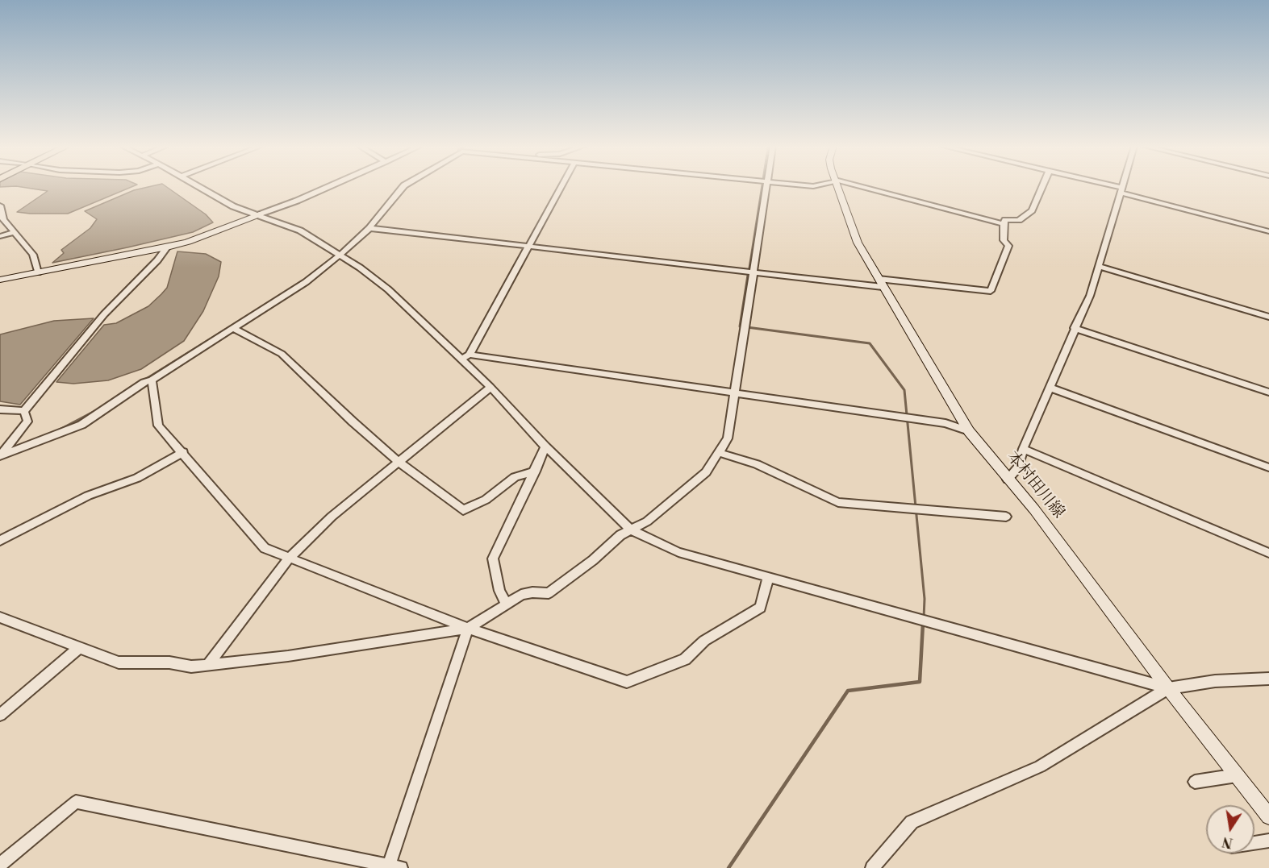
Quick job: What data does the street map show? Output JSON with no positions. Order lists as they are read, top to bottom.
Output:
{
  "streets": {
    "main road": ["本村田川線"]
  },
  "north": "bottom"
}
